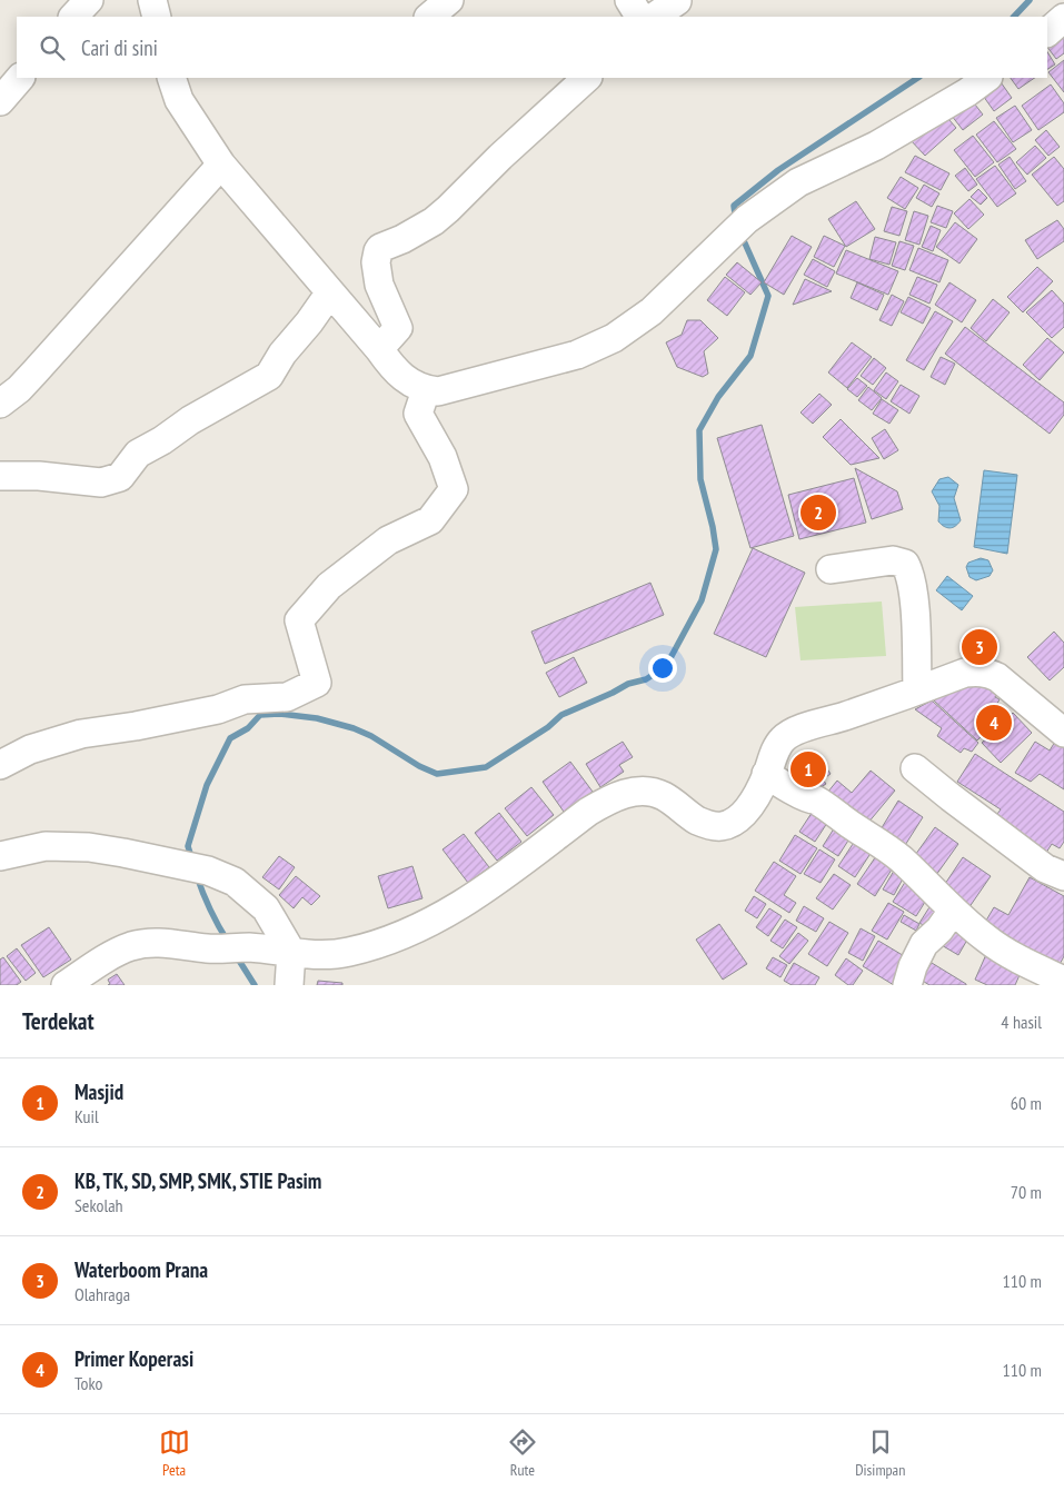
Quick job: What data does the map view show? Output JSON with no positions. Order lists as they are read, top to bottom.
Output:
{
  "page": {
    "search": "Cari di sini",
    "pins": [
      "2",
      "3",
      "4",
      "1"
    ],
    "heading": ["Terdekat", "4 hasil"],
    "list": [
      {
        "mark": "1",
        "name": "Masjid",
        "note": "Kuil",
        "value": "60 m"
      },
      {
        "mark": "2",
        "name": "KB, TK, SD, SMP, SMK, STIE Pasim",
        "note": "Sekolah",
        "value": "70 m"
      },
      {
        "mark": "3",
        "name": "Waterboom Prana",
        "note": "Olahraga",
        "value": "110 m"
      },
      {
        "mark": "4",
        "name": "Primer Koperasi",
        "note": "Toko",
        "value": "110 m"
      }
    ],
    "nav": ["Peta", "Rute", "Disimpan"]
  }
}
